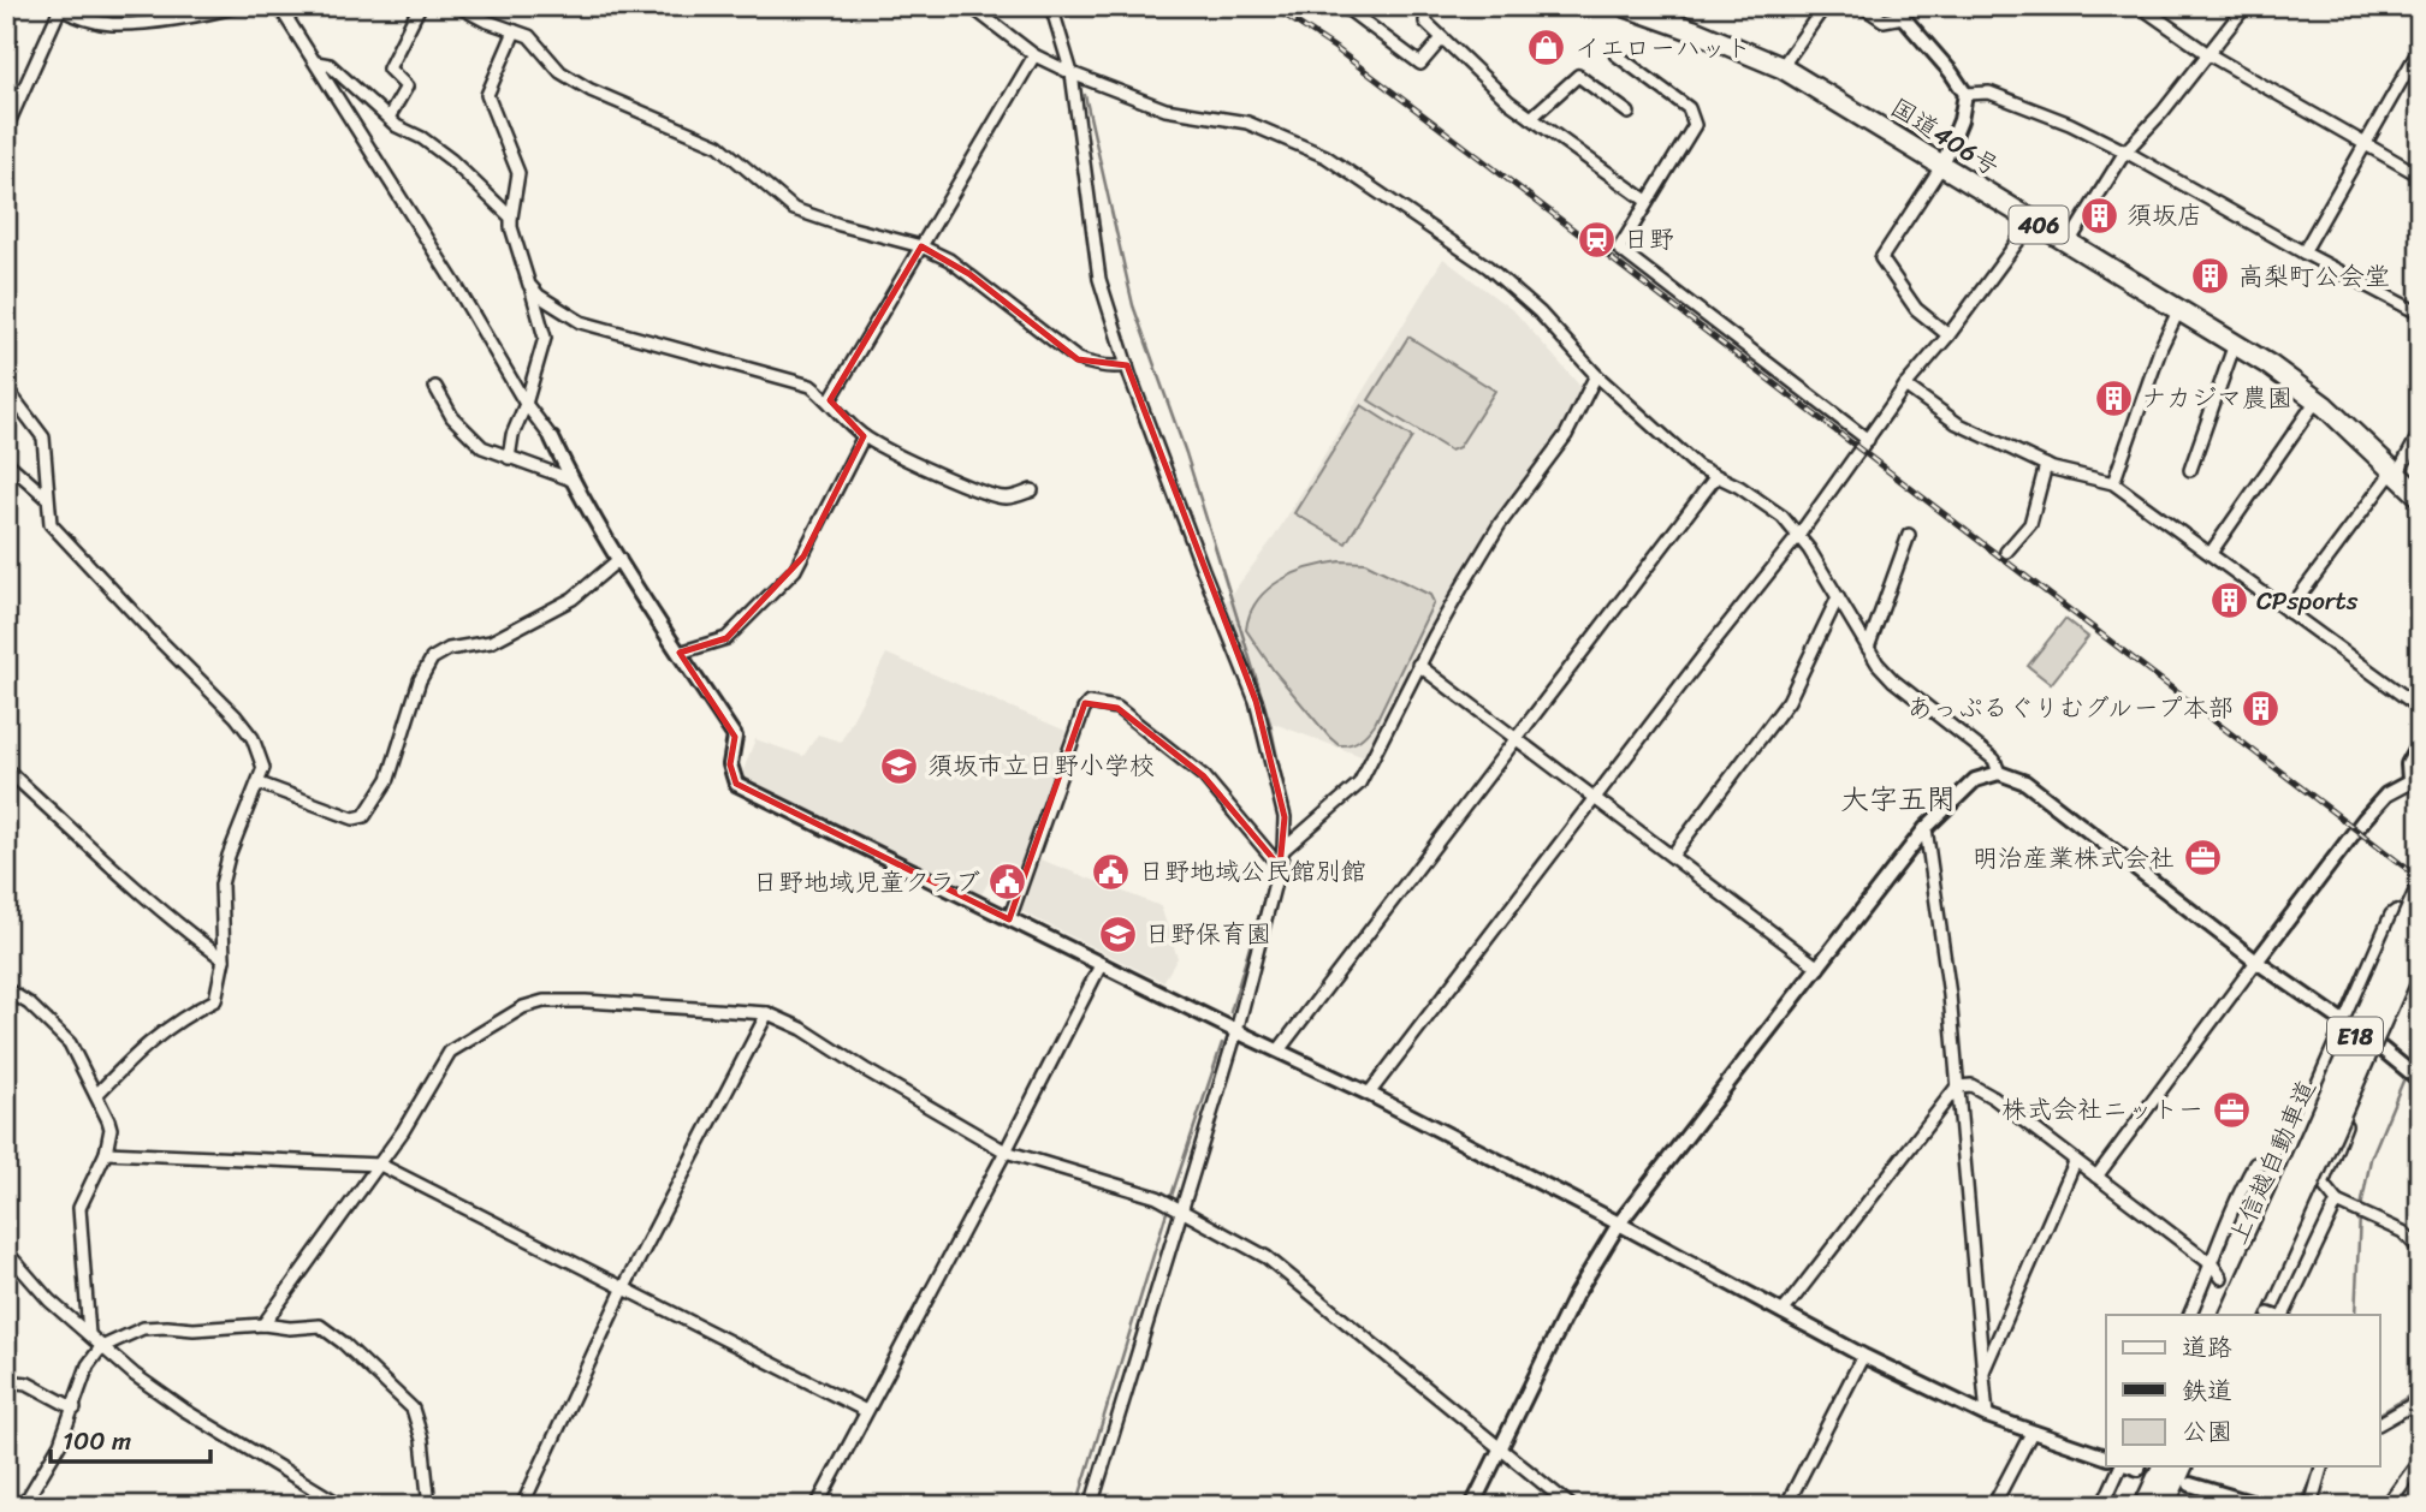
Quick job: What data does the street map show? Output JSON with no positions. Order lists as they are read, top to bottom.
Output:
{
  "streets": {
    "highway": [
      "国道406号",
      "406",
      "E18",
      "上信越自動車道"
    ]
  },
  "districts": ["大字五閑"],
  "places": {
    "shop": ["イエローハット"],
    "building": [
      "須坂店",
      "高梨町公会堂",
      "ナカジマ農園",
      "CPsports",
      "あっぷるぐりむグループ本部"
    ],
    "station": ["日野"],
    "school or university": ["須坂市立日野小学校", "日野保育園"],
    "office": ["明治産業株式会社", "株式会社ニットー"],
    "public building": ["日野地域公民館別館", "日野地域児童クラブ"]
  },
  "legend": ["道路", "鉄道", "公園"],
  "scale_bar": "100 m"
}
